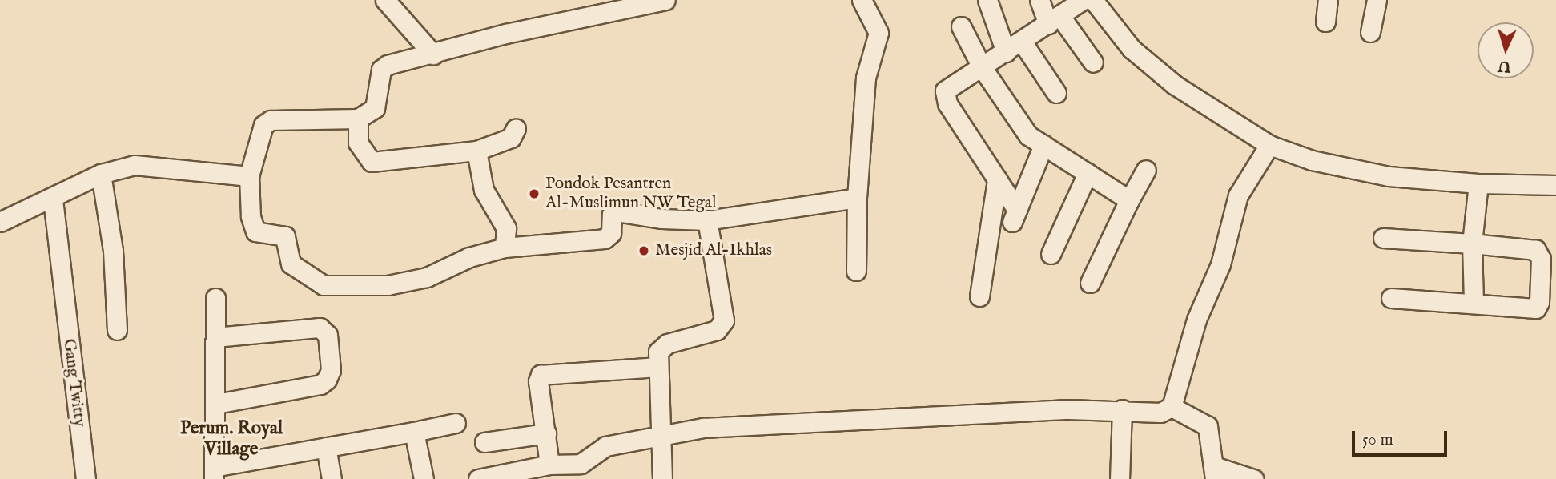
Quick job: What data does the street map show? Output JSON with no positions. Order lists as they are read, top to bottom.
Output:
{
  "streets": {
    "street": ["Gang Twitty"]
  },
  "districts": ["Perum. Royal Village"],
  "places": ["Pondok Pesantren Al-Muslimun NW Tegal", "Mesjid Al-Ikhlas"],
  "scale_bar": "50 m",
  "north": "bottom"
}
